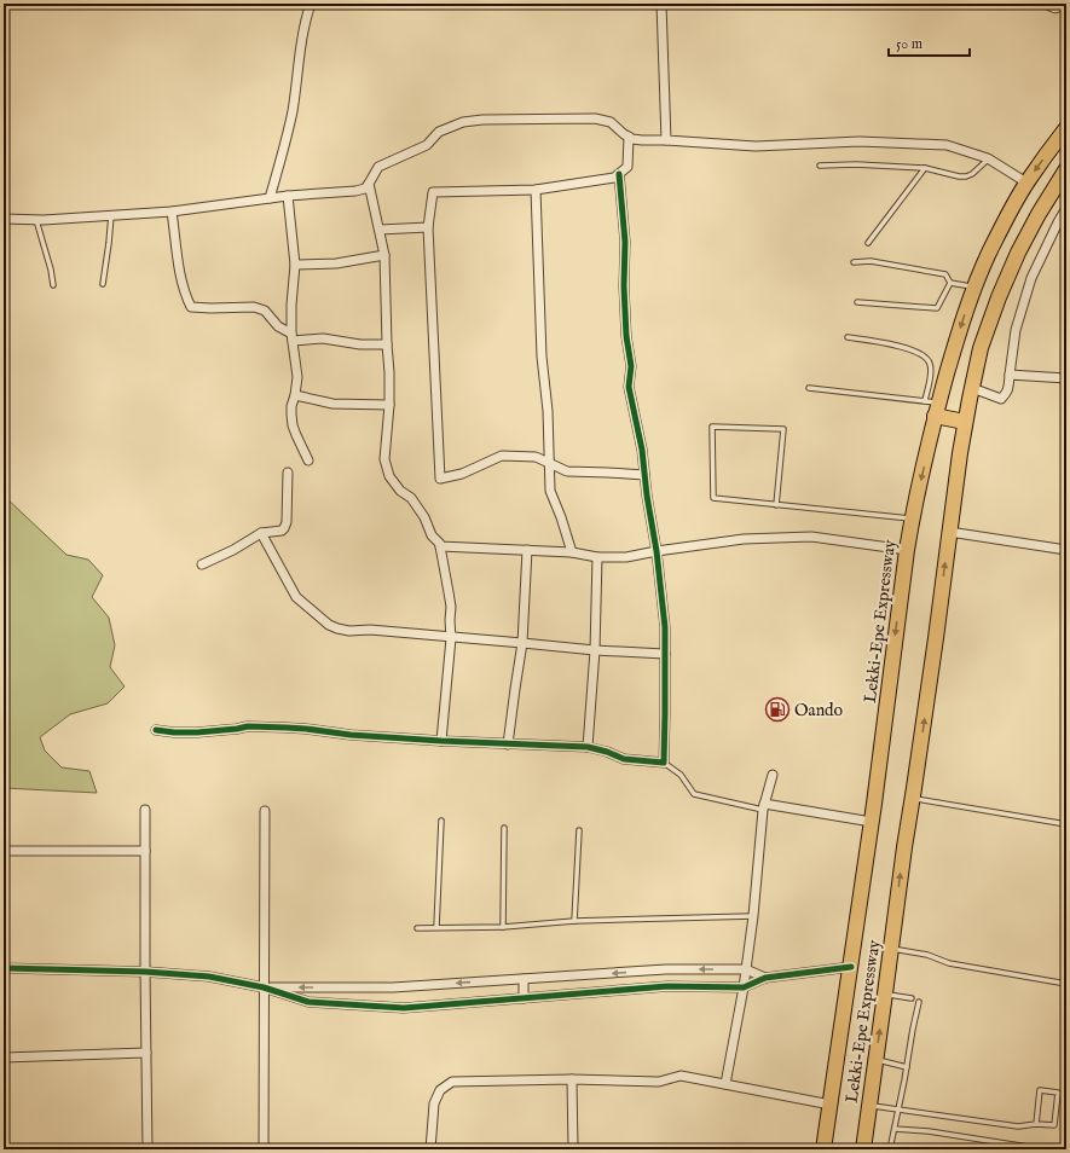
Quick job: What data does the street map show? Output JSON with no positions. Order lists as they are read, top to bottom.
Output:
{
  "streets": {
    "highway": ["Lekki-Epe Expressway"]
  },
  "places": {
    "fuel station": ["Oando"]
  },
  "scale_bar": "50 m"
}
